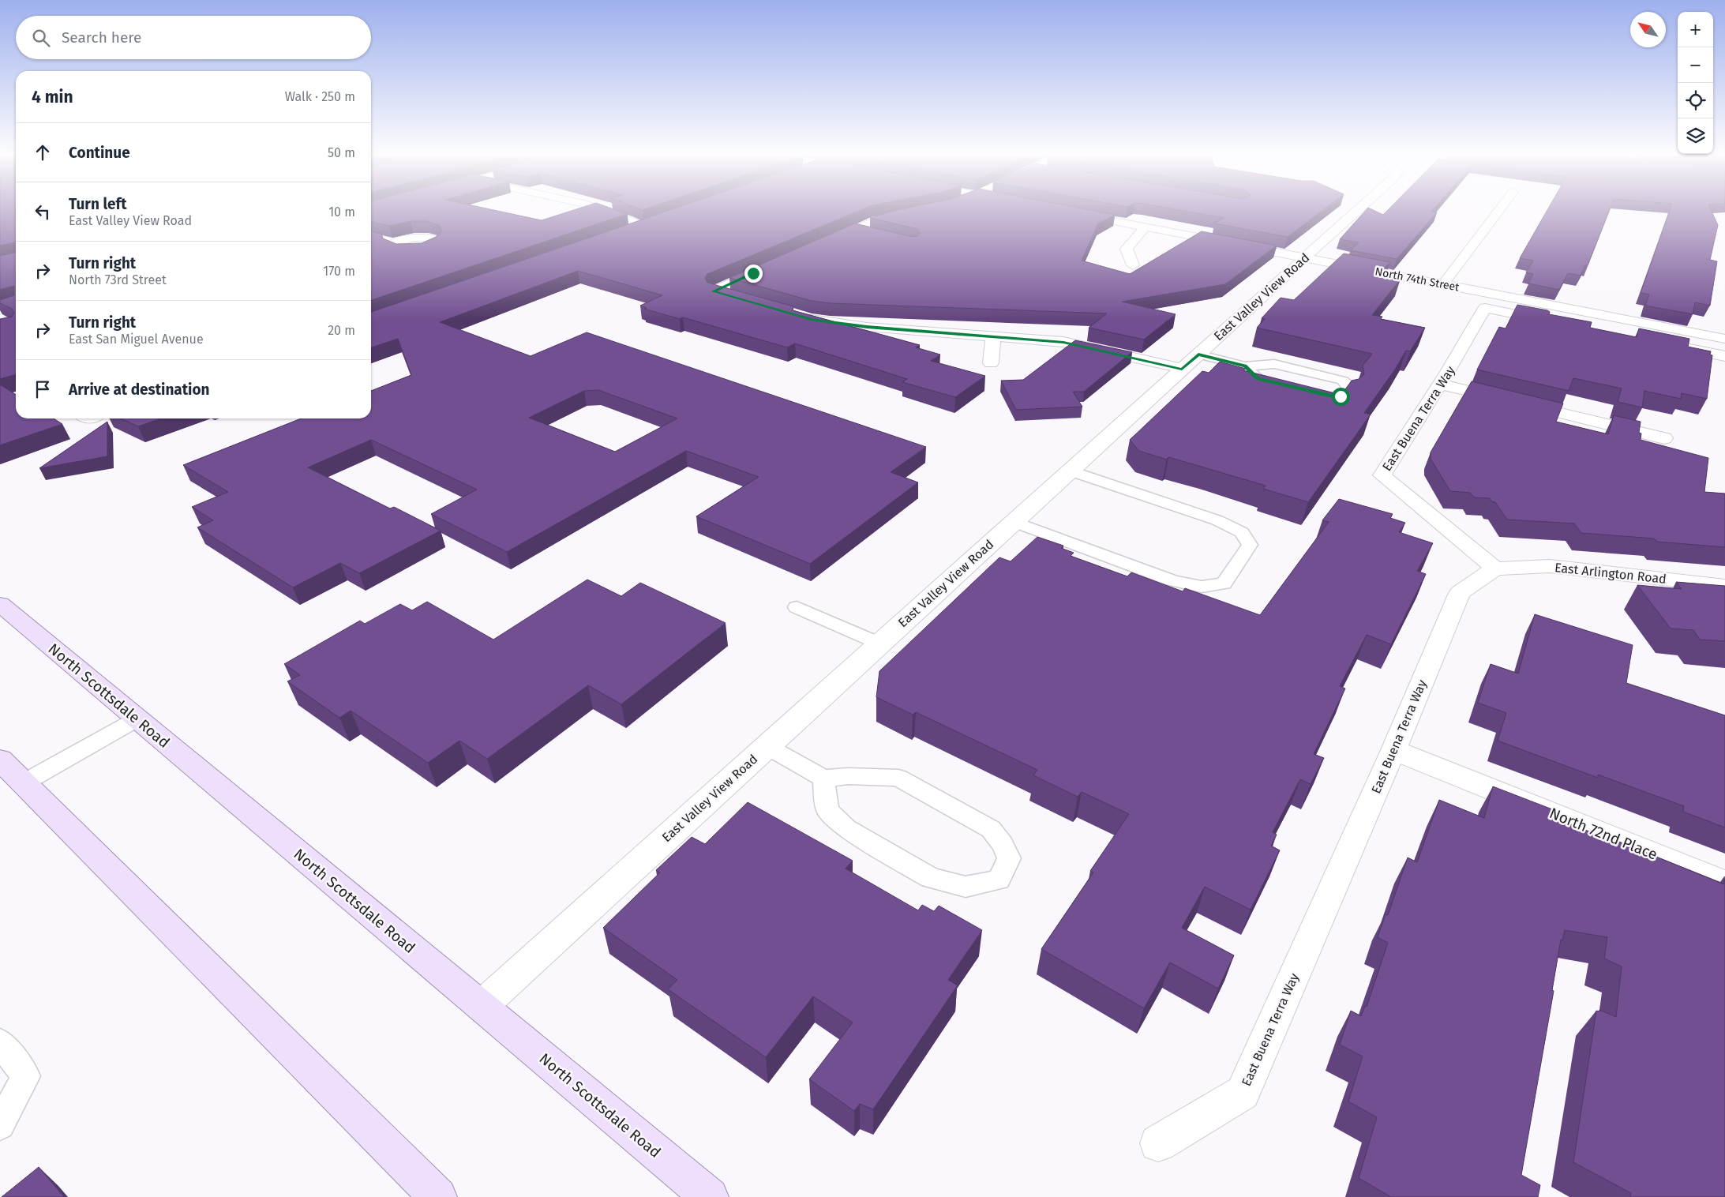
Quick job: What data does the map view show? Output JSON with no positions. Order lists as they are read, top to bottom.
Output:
{
  "streets": {
    "main road": ["North Scottsdale Road"],
    "street": [
      "North 74th Street",
      "East Valley View Road",
      "East Buena Terra Way",
      "East Arlington Road",
      "North 72nd Place"
    ]
  },
  "crossings": [
    ["North 74th Street", "East Valley View Road"],
    ["East Valley View Road", "North Scottsdale Road"],
    ["East Buena Terra Way", "East Arlington Road"],
    ["East Buena Terra Way", "North 72nd Place"]
  ],
  "north": "top left",
  "page": {
    "map_buttons": ["+", "−"],
    "search": "Search here",
    "heading": ["4 min", "Walk · 250 m"],
    "list": [
      ["Continue", "50 m"],
      ["Turn left", "East Valley View Road", "10 m"],
      ["Turn right", "North 73rd Street", "170 m"],
      ["Turn right", "East San Miguel Avenue", "20 m"],
      "Arrive at destination"
    ]
  }
}
